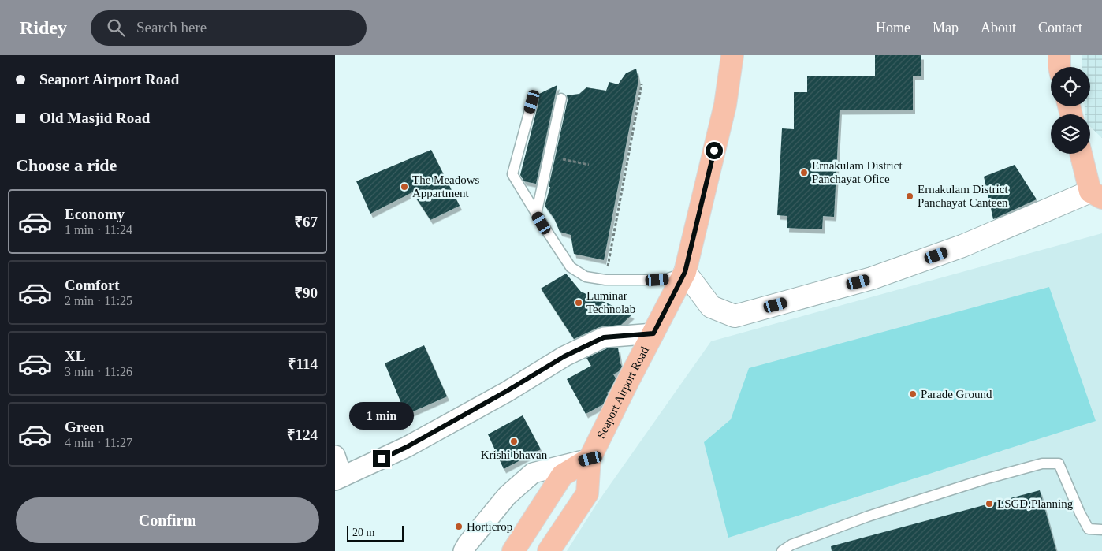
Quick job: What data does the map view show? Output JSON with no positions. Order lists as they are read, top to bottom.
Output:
{
  "streets": {
    "main road": ["Seaport Airport Road"]
  },
  "places": [
    "Ernakulam District Panchayat Ofice",
    "The Meadows Appartment",
    "Ernakulam District Panchayat Canteen",
    "Luminar Technolab",
    "Parade Ground",
    "Krishi bhavan",
    "LSGD,Planning",
    "Horticrop"
  ],
  "scale_bar": "20 m",
  "page": {
    "header": "Ridey",
    "search": "Search here",
    "nav": [
      "Home",
      "Map",
      "About",
      "Contact"
    ],
    "banner": ["Seaport Airport Road", "Old Masjid Road"],
    "heading": "Choose a ride",
    "list": [
      {
        "name": "Economy",
        "note": "1 min · 11:24",
        "value": "₹67"
      },
      {
        "name": "Comfort",
        "note": "2 min · 11:25",
        "value": "₹90"
      },
      {
        "name": "XL",
        "note": "3 min · 11:26",
        "value": "₹114"
      },
      {
        "name": "Green",
        "note": "4 min · 11:27",
        "value": "₹124"
      }
    ],
    "bubble": "1 min",
    "buttons": "Confirm",
    "scale": "20 m"
  }
}
